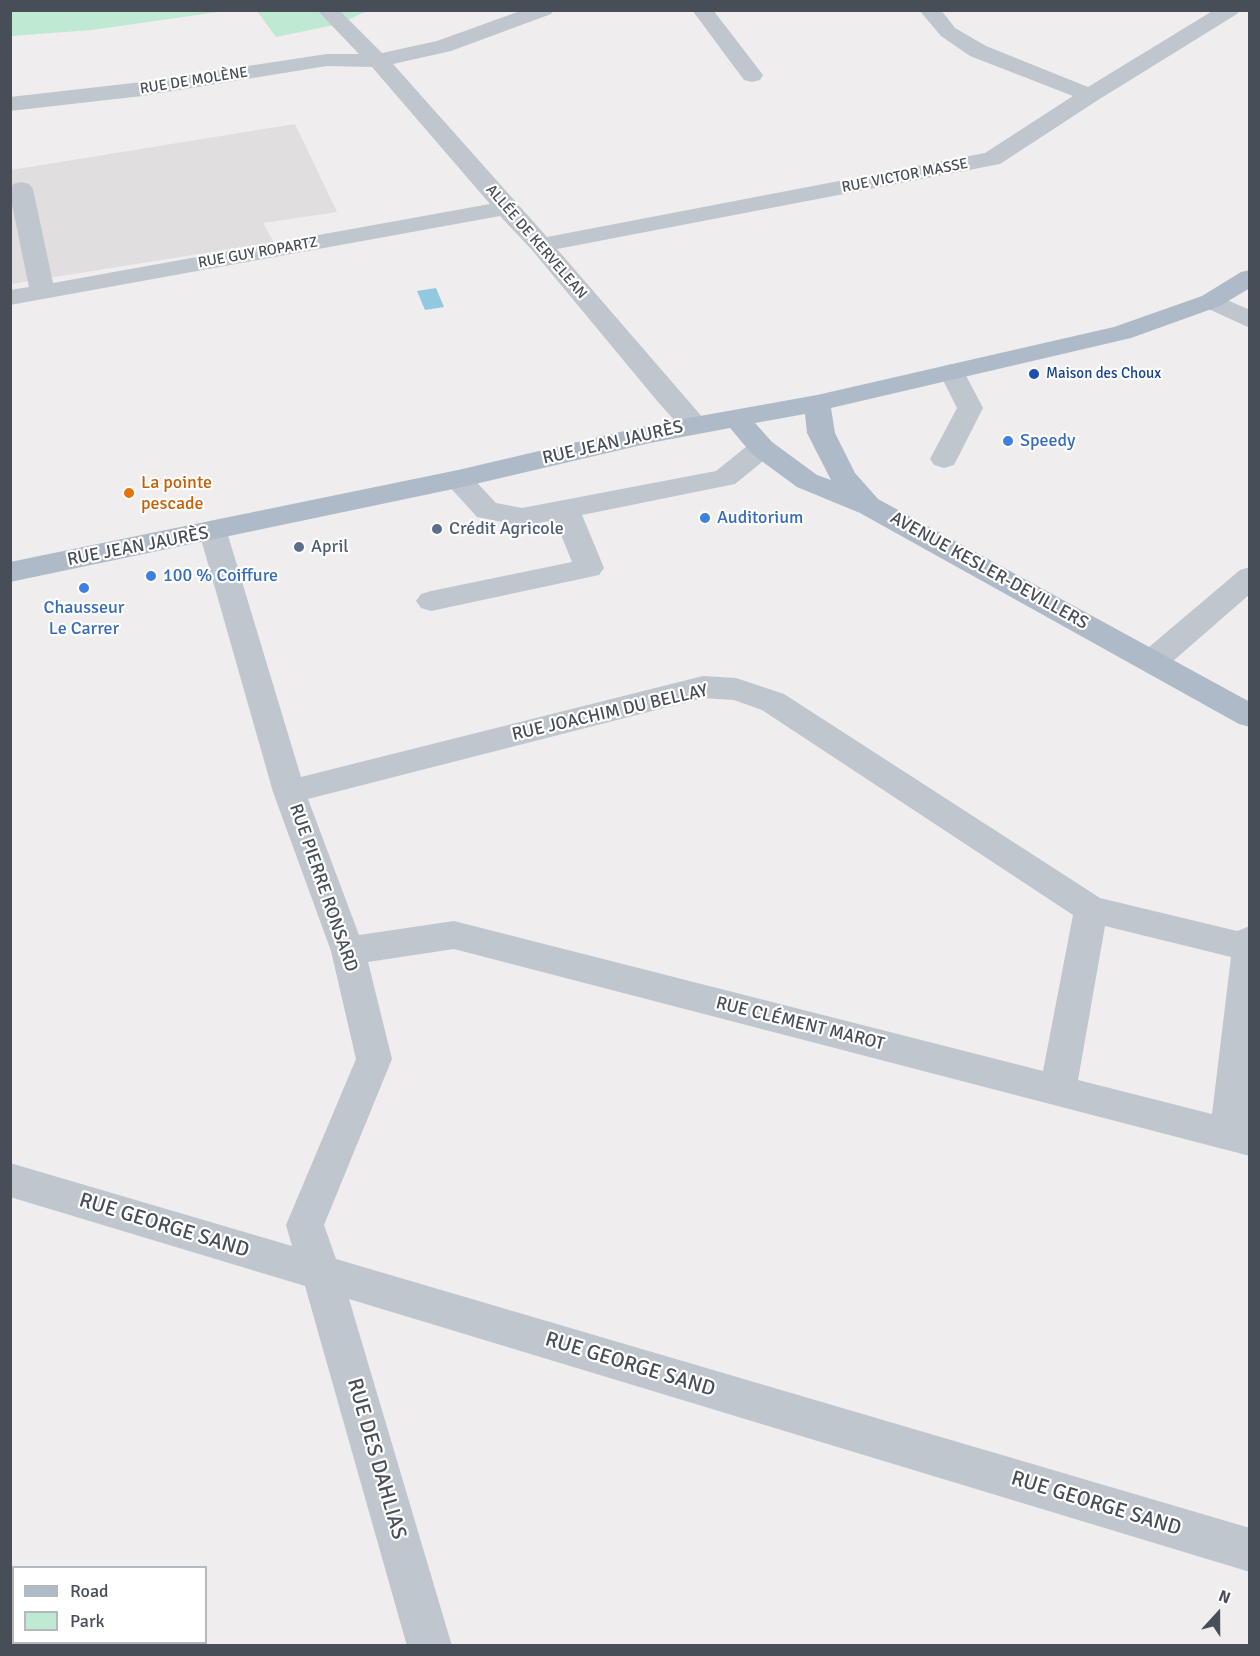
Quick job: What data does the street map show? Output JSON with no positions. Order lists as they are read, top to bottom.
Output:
{
  "streets": {
    "main road": ["RUE JEAN JAURÈS", "AVENUE KESLER-DEVILLERS"],
    "street": [
      "RUE DE MOLÈNE",
      "RUE VICTOR MASSE",
      "ALLÉE DE KERVELEAN",
      "RUE GUY ROPARTZ",
      "RUE JOACHIM DU BELLAY",
      "RUE PIERRE RONSARD",
      "RUE CLÉMENT MAROT",
      "RUE GEORGE SAND",
      "RUE DES DAHLIAS"
    ]
  },
  "crossings": [
    ["RUE DE MOLÈNE", "ALLÉE DE KERVELEAN"],
    ["RUE VICTOR MASSE", "ALLÉE DE KERVELEAN"],
    ["ALLÉE DE KERVELEAN", "RUE GUY ROPARTZ"],
    ["ALLÉE DE KERVELEAN", "RUE JEAN JAURÈS"],
    ["RUE JEAN JAURÈS", "AVENUE KESLER-DEVILLERS"],
    ["RUE JEAN JAURÈS", "RUE PIERRE RONSARD"],
    ["RUE JOACHIM DU BELLAY", "RUE PIERRE RONSARD"],
    ["RUE PIERRE RONSARD", "RUE CLÉMENT MAROT"],
    ["RUE PIERRE RONSARD", "RUE GEORGE SAND"],
    ["RUE PIERRE RONSARD", "RUE DES DAHLIAS"],
    ["RUE GEORGE SAND", "RUE DES DAHLIAS"]
  ],
  "places": [
    "Maison des Choux",
    "Speedy",
    "La pointe pescade",
    "Auditorium",
    "Crédit Agricole",
    "April",
    "100 % Coiffure",
    "Chausseur Le Carrer"
  ],
  "legend": ["Road", "Park"],
  "north": "top"
}
